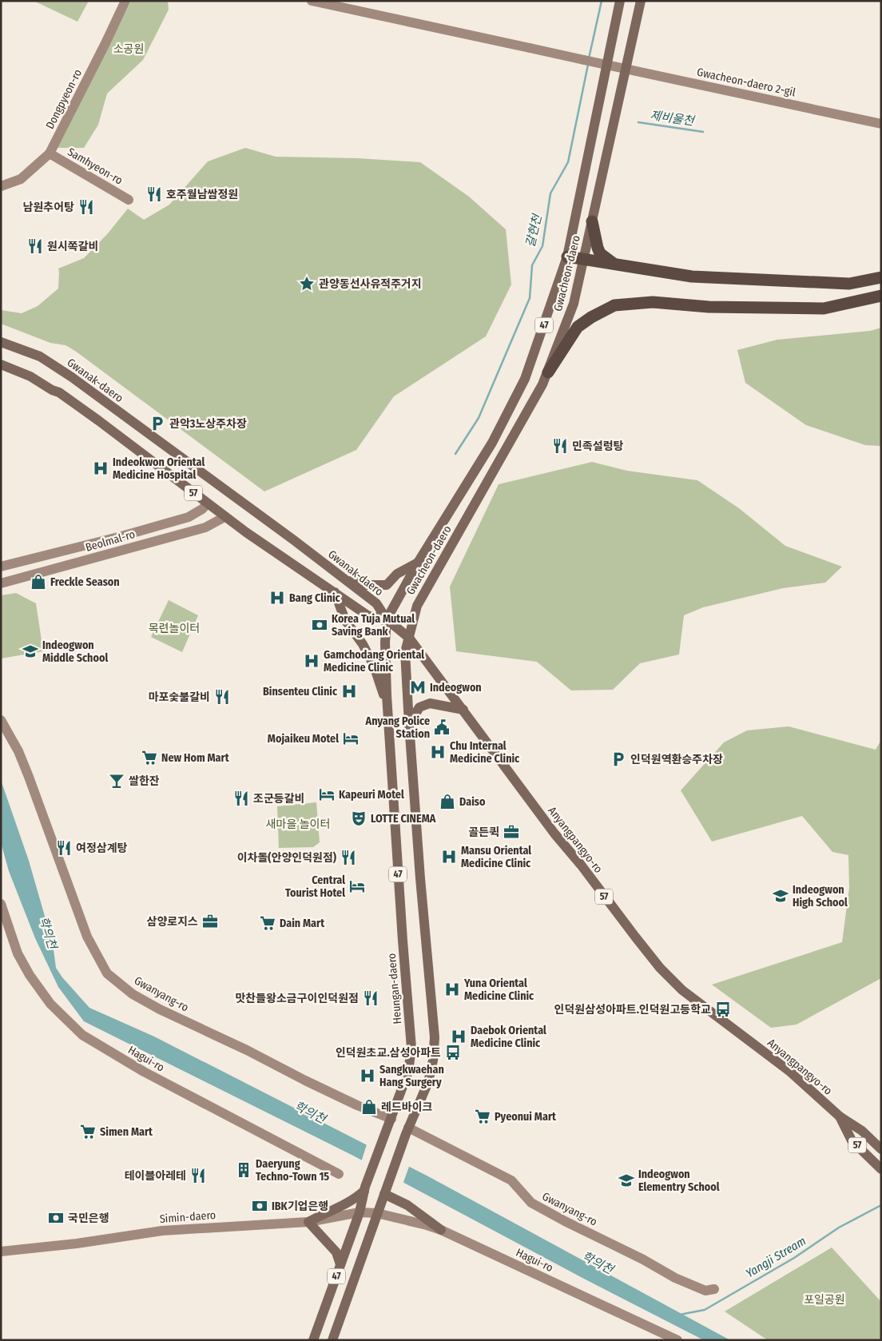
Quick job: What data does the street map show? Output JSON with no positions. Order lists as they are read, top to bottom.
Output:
{
  "streets": {
    "main road": [
      "Gwacheon-daero",
      "47",
      "Gwanak-daero",
      "57",
      "Anyangpangyo-ro",
      "Heungan-daero"
    ],
    "street": [
      "Gwacheon-daero 2-gil",
      "Dongpyeon-ro",
      "Samhyeon-ro",
      "Beolmal-ro",
      "Gwanyang-ro",
      "Hagui-ro",
      "Simin-daero"
    ]
  },
  "crossings": [
    ["Gwacheon-daero 2-gil", "Gwacheon-daero"],
    ["Dongpyeon-ro", "Samhyeon-ro"],
    ["Gwacheon-daero", "47"],
    ["Gwacheon-daero", "Gwanak-daero"],
    ["Gwacheon-daero", "57"],
    ["Gwacheon-daero", "Anyangpangyo-ro"],
    ["Gwacheon-daero", "Heungan-daero"],
    ["47", "Anyangpangyo-ro"],
    ["47", "Gwanyang-ro"],
    ["47", "Hagui-ro"],
    ["47", "Simin-daero"],
    ["Gwanak-daero", "57"],
    ["Gwanak-daero", "Anyangpangyo-ro"],
    ["Gwanak-daero", "Heungan-daero"],
    ["57", "Beolmal-ro"],
    ["57", "Anyangpangyo-ro"],
    ["57", "Heungan-daero"],
    ["Anyangpangyo-ro", "Heungan-daero"],
    ["Heungan-daero", "Gwanyang-ro"],
    ["Heungan-daero", "Simin-daero"],
    ["Hagui-ro", "Simin-daero"]
  ],
  "water": [
    "제비울천",
    "갈현천",
    "학의천",
    "Yangji Stream"
  ],
  "parks": [
    "소공원",
    "목련놀이터",
    "새마을 놀이터",
    "포일공원"
  ],
  "places": {
    "restaurant": [
      "호주월남쌈정원",
      "남원추어탕",
      "원시쪽갈비",
      "민족설렁탕",
      "마포숯불갈비",
      "조군등갈비",
      "여정삼계탕",
      "이차돌(안양인덕원점)",
      "맛찬들왕소금구이인덕원점",
      "테이블아레테"
    ],
    "place": ["관양동선사유적주거지"],
    "parking": ["관악3노상주차장", "인덕원역환승주차장"],
    "hospital": [
      "Indeokwon Oriental Medicine Hospital",
      "Bang Clinic",
      "Gamchodang Oriental Medicine Clinic",
      "Binsenteu Clinic",
      "Chu Internal Medicine Clinic",
      "Mansu Oriental Medicine Clinic",
      "Yuna Oriental Medicine Clinic",
      "Daebok Oriental Medicine Clinic",
      "Sangkwaehan Hang Surgery"
    ],
    "shop": ["Freckle Season", "Daiso", "레드바이크"],
    "bank": ["Korea Tuja Mutual Saving Bank", "IBK기업은행", "국민은행"],
    "school or university": ["Indeogwon Middle School", "Indeogwon High School", "Indeogwon Elementry School"],
    "metro station": ["Indeogwon"],
    "public building": ["Anyang Police Station"],
    "hotel": ["Mojaikeu Motel", "Kapeuri Motel", "Central Tourist Hotel"],
    "supermarket": [
      "New Hom Mart",
      "Dain Mart",
      "Pyeonui Mart",
      "Simen Mart"
    ],
    "bar": ["쌀한잔"],
    "theatre": ["LOTTE CINEMA"],
    "office": ["골든퀵", "삼양로지스"],
    "bus stop": ["인덕원삼성아파트.인덕원고등학교", "인덕원초교.삼성아파트"],
    "building": ["Daeryung Techno-Town 15"]
  }
}
